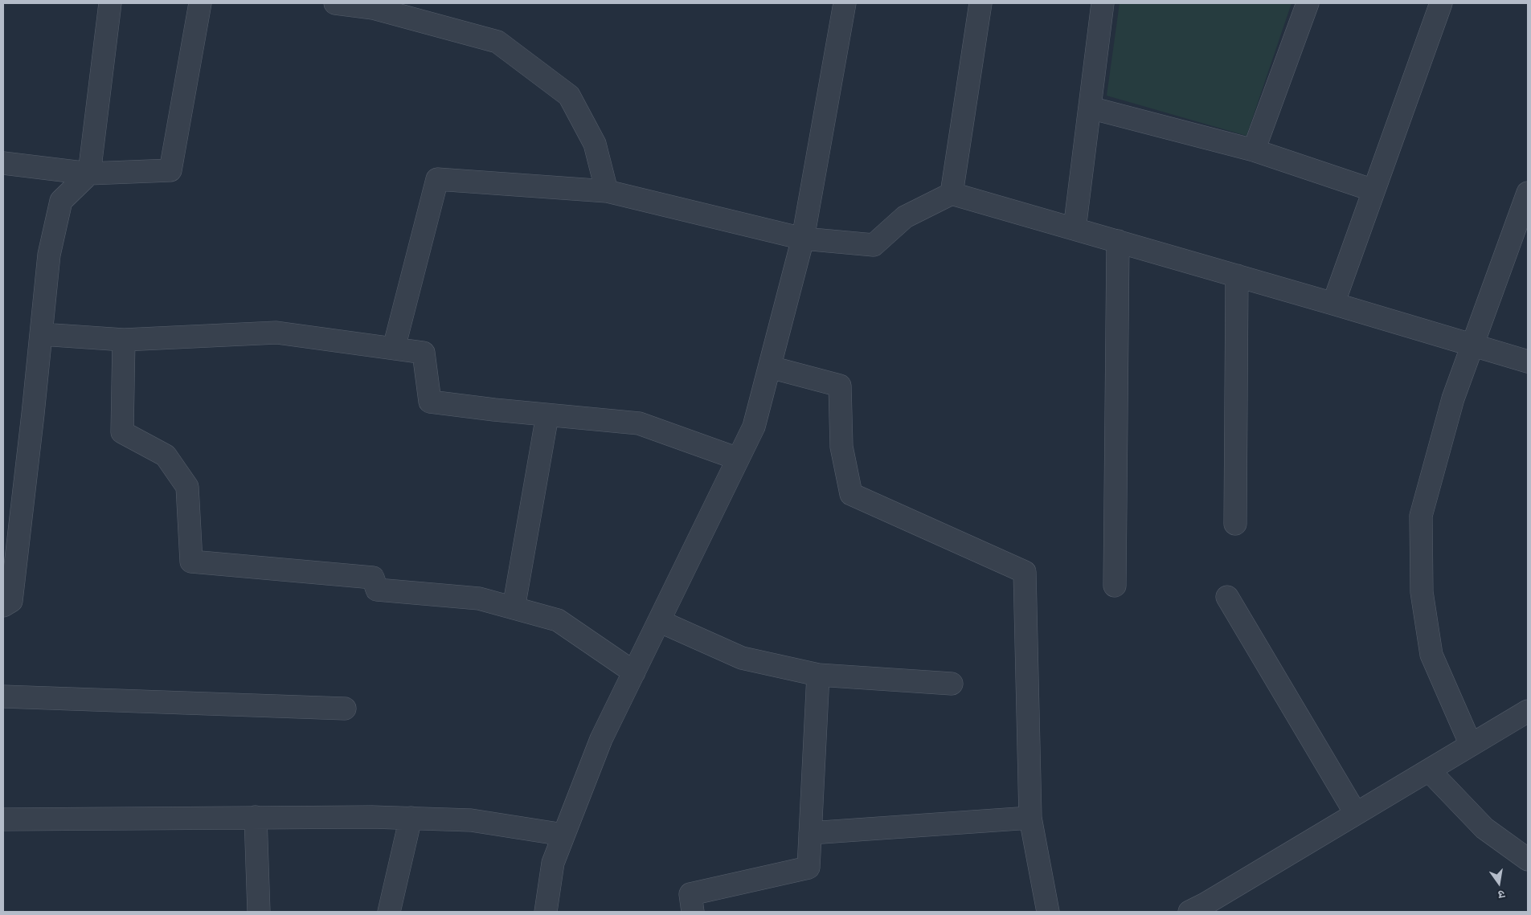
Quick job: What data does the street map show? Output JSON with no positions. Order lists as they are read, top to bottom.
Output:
{
  "north": "bottom"
}
